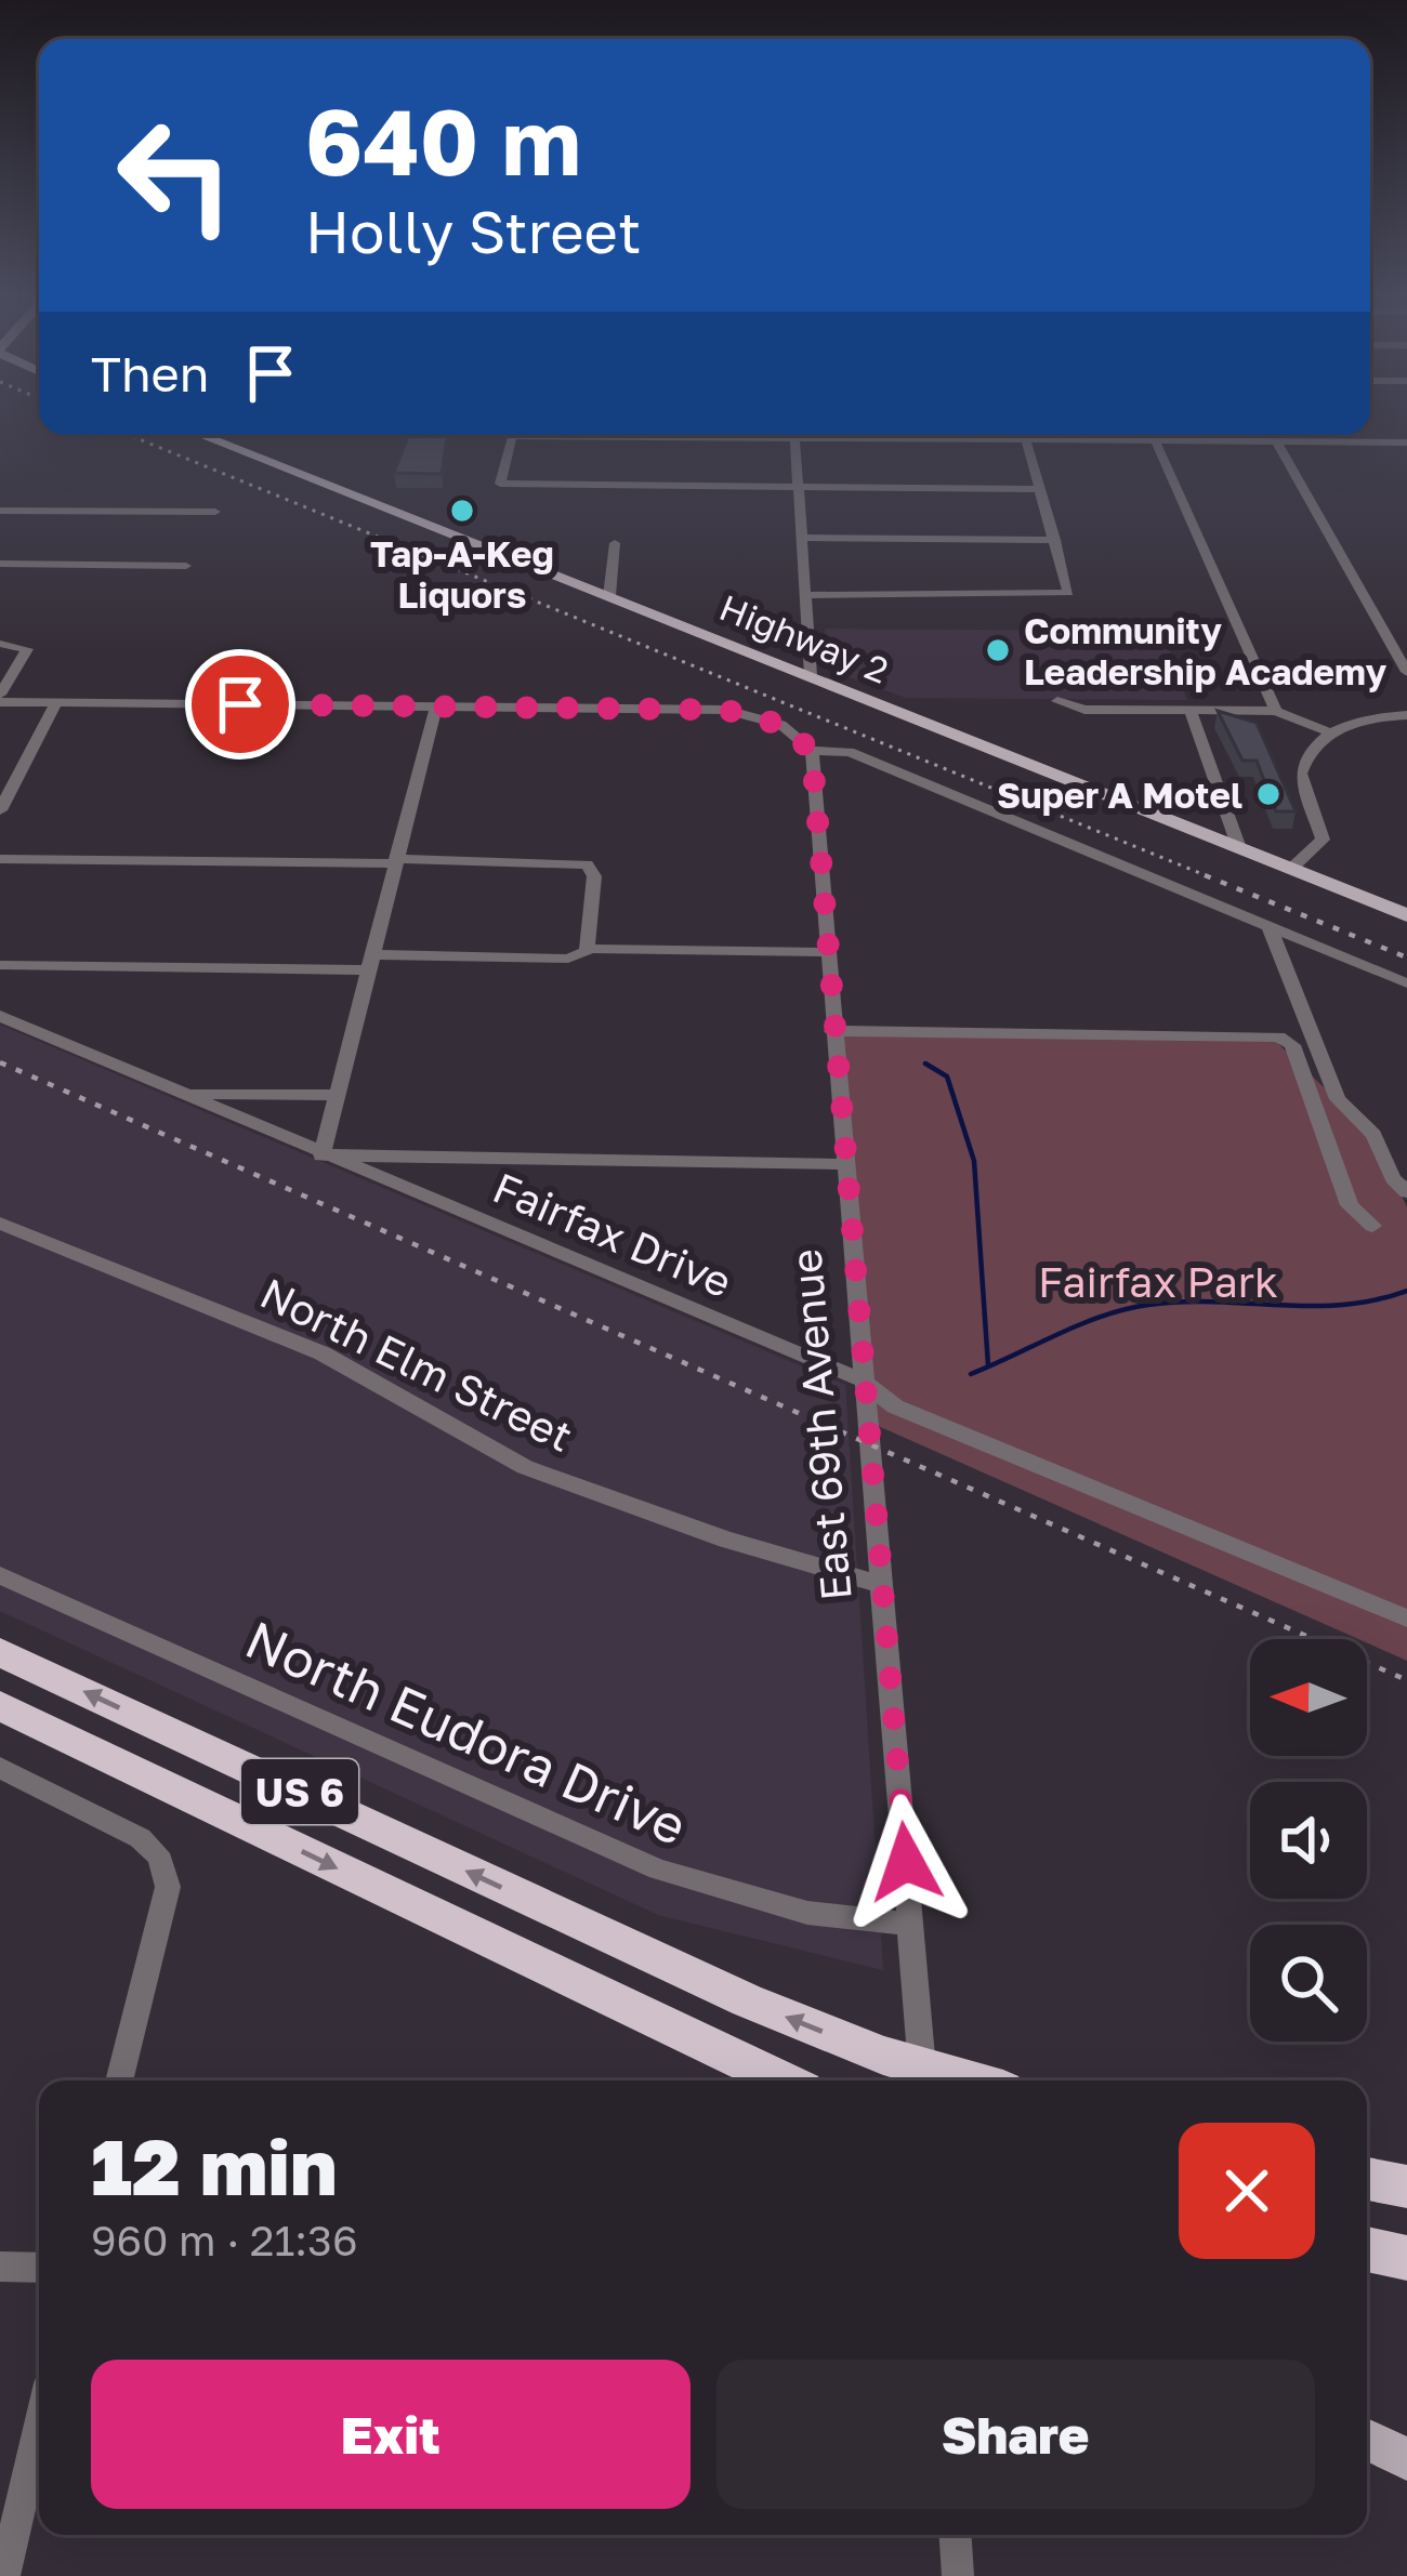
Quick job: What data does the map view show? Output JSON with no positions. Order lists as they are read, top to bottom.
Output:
{
  "streets": {
    "highway": ["US 6"],
    "main road": ["Highway 2"],
    "street": [
      "Fairfax Drive",
      "North Elm Street",
      "East 69th Avenue",
      "North Eudora Drive"
    ]
  },
  "crossings": [
    ["Fairfax Drive", "East 69th Avenue"],
    ["North Elm Street", "East 69th Avenue"],
    ["East 69th Avenue", "North Eudora Drive"],
    ["East 69th Avenue", "US 6"]
  ],
  "parks": ["Fairfax Park"],
  "places": ["Tap-A-Keg Liquors", "Community Leadership Academy", "Super A Motel"],
  "north": "left",
  "page": {
    "turn": ["640 m", "Holly Street"],
    "then": "Then",
    "heading": ["12 min", "960 m · 21:36"],
    "buttons": ["Exit", "Share"]
  }
}
